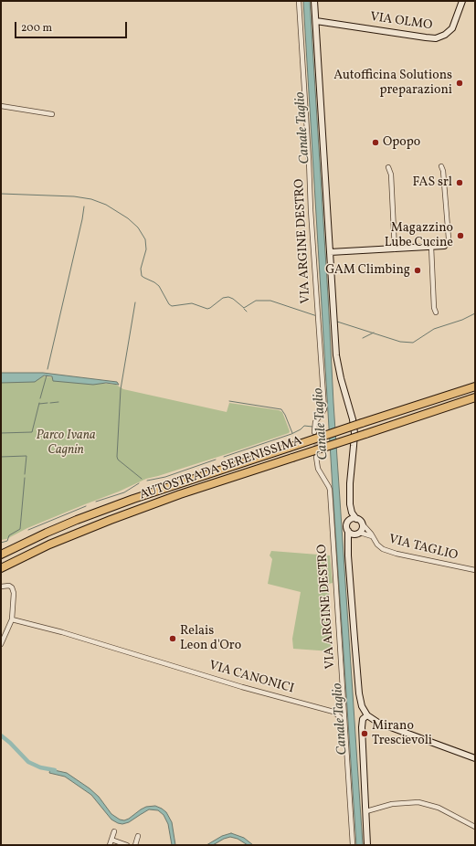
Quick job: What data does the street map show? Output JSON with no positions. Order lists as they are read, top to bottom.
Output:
{
  "streets": {
    "highway": ["AUTOSTRADA SERENISSIMA"],
    "main road": ["VIA OLMO"],
    "street": ["VIA ARGINE DESTRO", "VIA TAGLIO", "VIA CANONICI"]
  },
  "crossings": [
    ["VIA ARGINE DESTRO", "VIA CANONICI"]
  ],
  "water": ["Canale Taglio"],
  "parks": ["Parco Ivana Cagnin"],
  "places": [
    "Autofficina Solutions preparazioni",
    "Opopo",
    "FAS srl",
    "Magazzino Lube Cucine",
    "GAM Climbing",
    "Relais Leon d'Oro",
    "Mirano Trescievoli"
  ],
  "scale_bar": "200 m"
}
